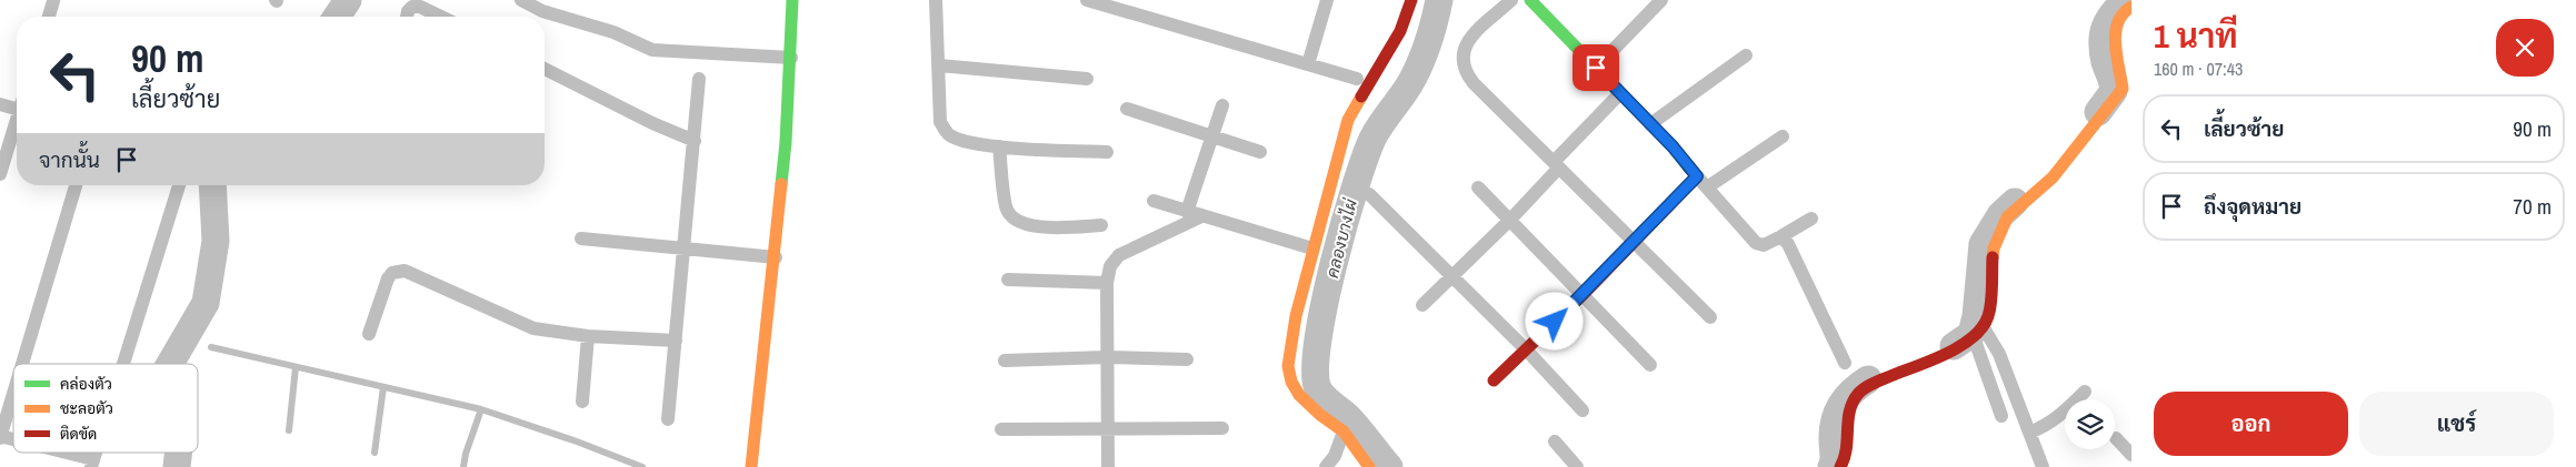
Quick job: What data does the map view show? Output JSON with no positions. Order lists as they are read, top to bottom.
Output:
{
  "water": ["คลองบางไผ่"],
  "legend": ["คล่องตัว", "ชะลอตัว", "ติดขัด"],
  "page": {
    "heading": ["1 นาที", "160 m · 07:43"],
    "turn": ["90 m", "เลี้ยวซ้าย"],
    "list": [
      {
        "name": "เลี้ยวซ้าย",
        "value": "90 m"
      },
      {
        "name": "ถึงจุดหมาย",
        "value": "70 m"
      }
    ],
    "then": "จากนั้น",
    "buttons": ["ออก", "แชร์"]
  }
}
